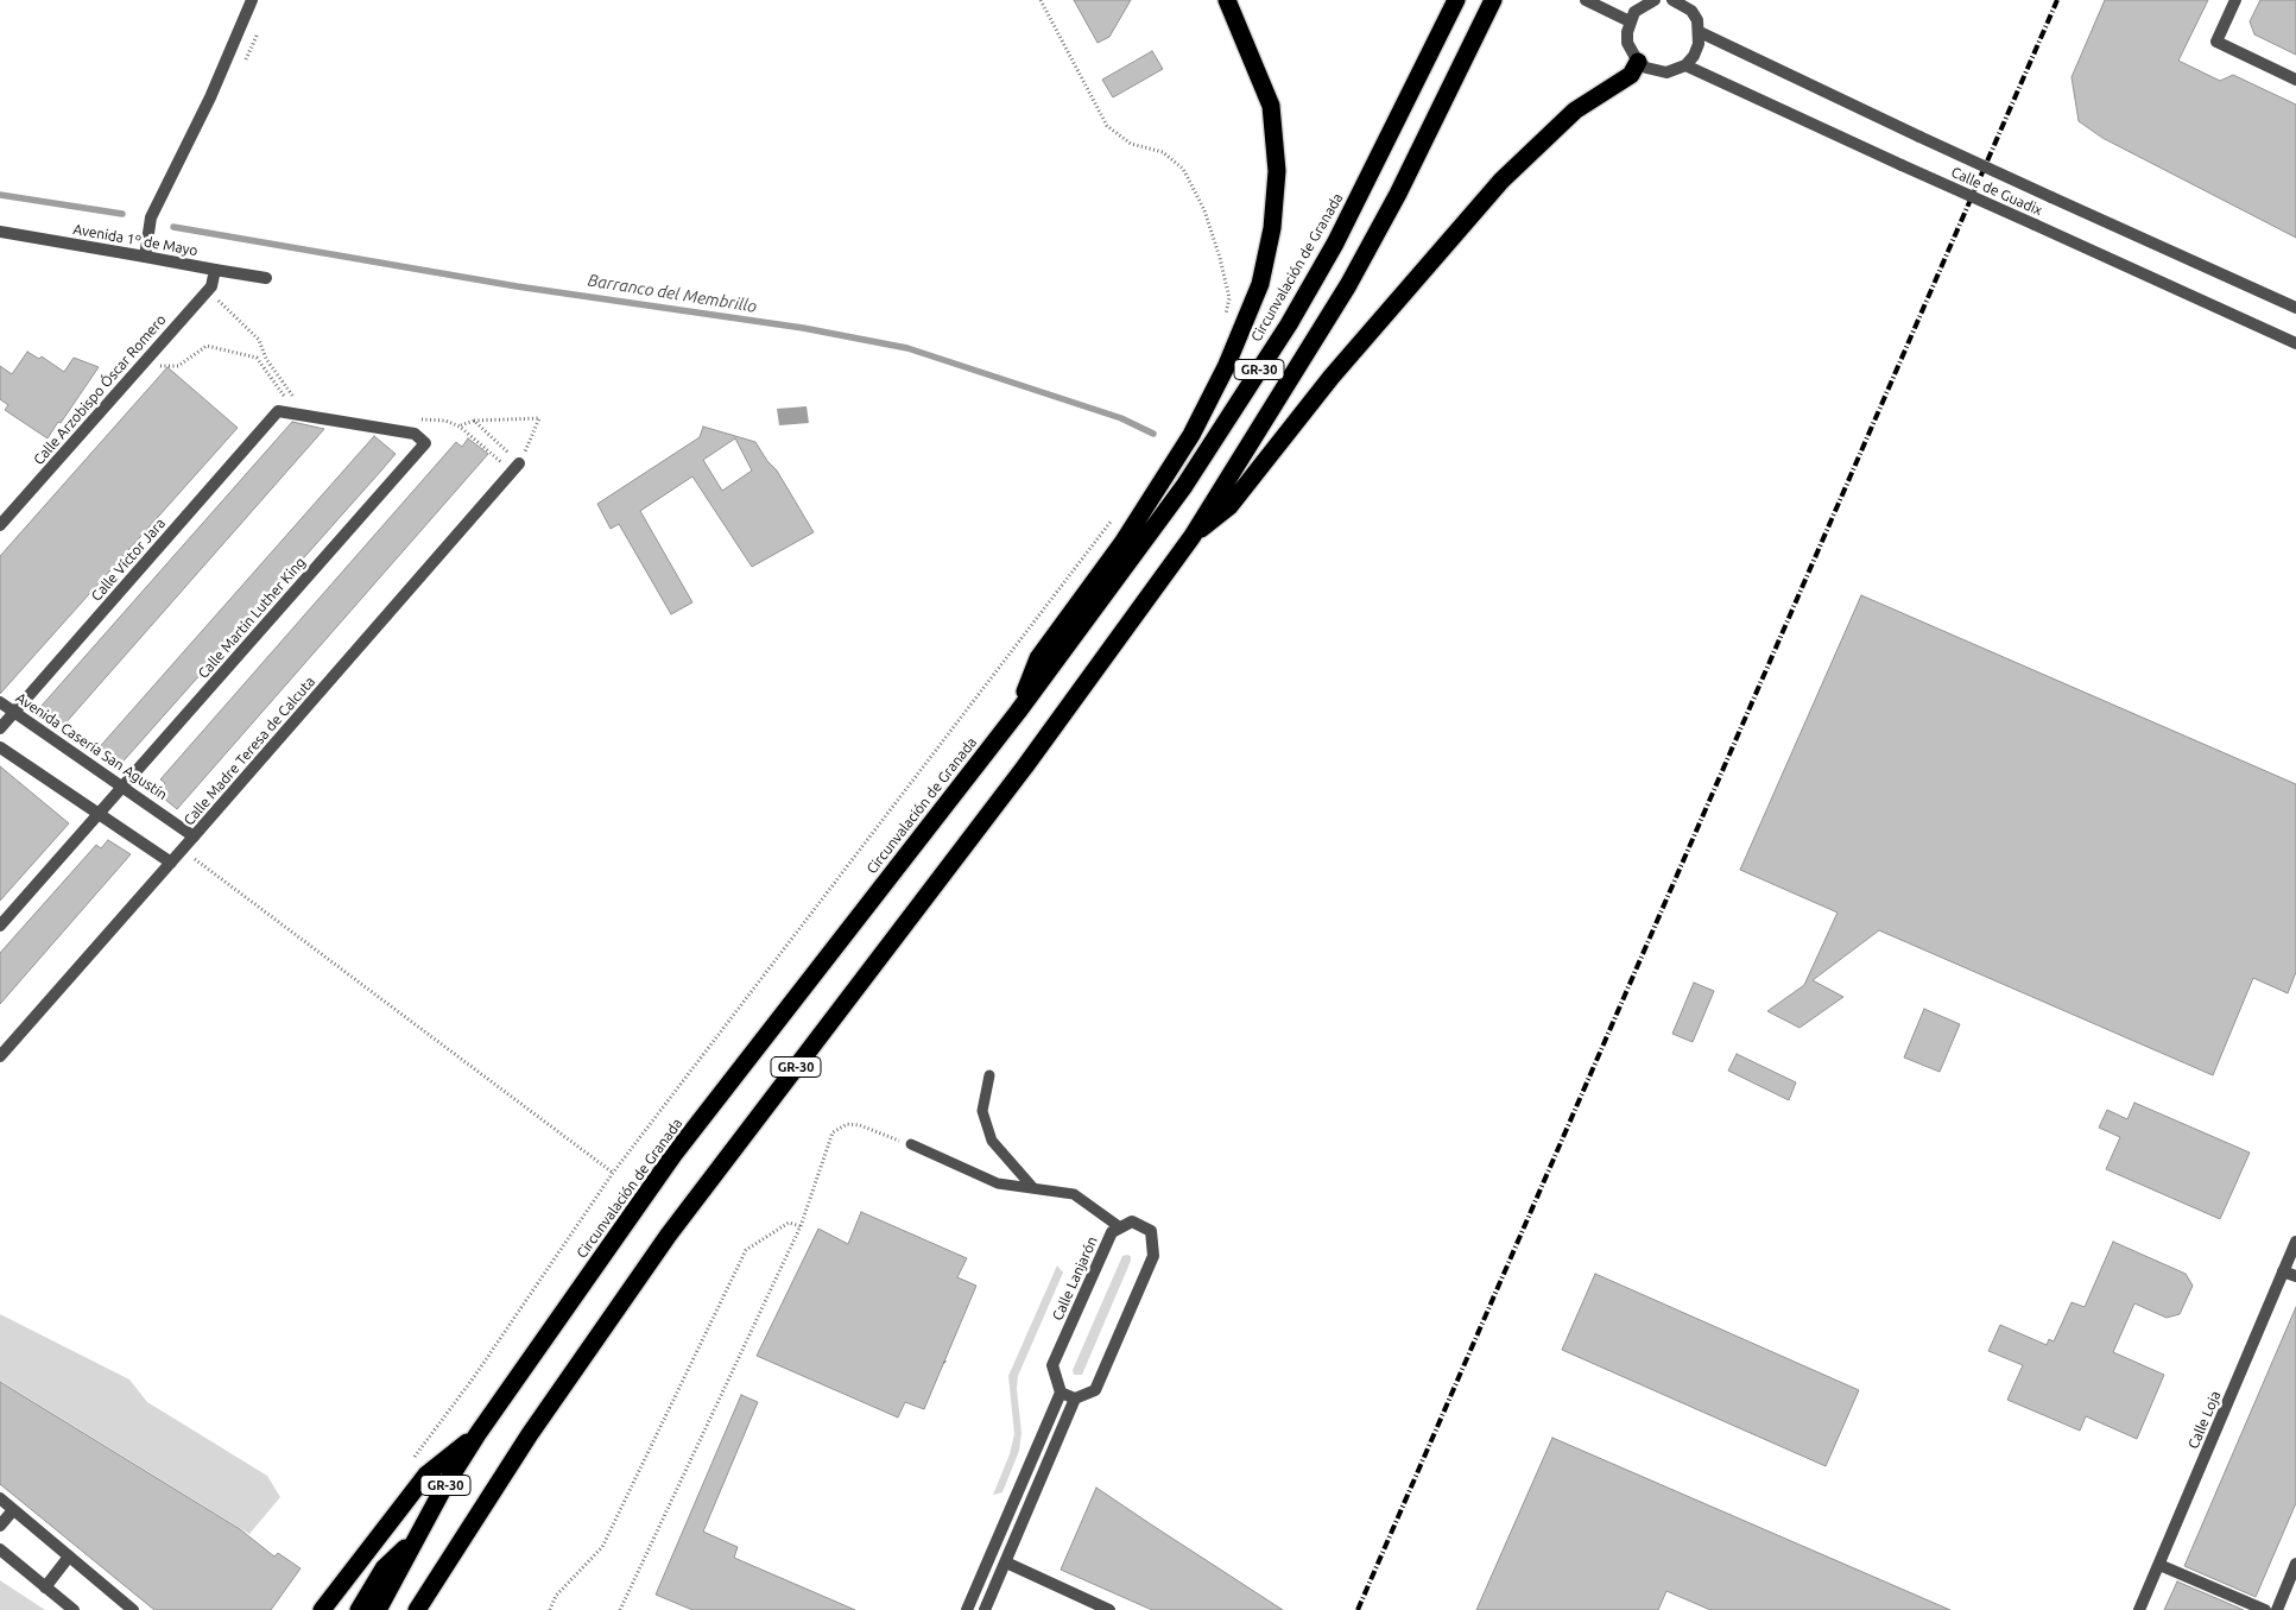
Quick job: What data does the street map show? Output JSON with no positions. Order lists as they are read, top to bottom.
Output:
{
  "streets": {
    "highway": ["Circunvalación de Granada", "GR-30"],
    "street": [
      "Calle de Guadix",
      "Avenida 1º de Mayo",
      "Calle Arzobispo Óscar Romero",
      "Calle Víctor Jara",
      "Calle Martin Luther King",
      "Avenida Casería San Agustín",
      "Calle Madre Teresa de Calcuta",
      "Calle Lanjarón",
      "Calle Loja"
    ]
  },
  "crossings": [
    ["Avenida 1º de Mayo", "Calle Arzobispo Óscar Romero"],
    ["Calle Víctor Jara", "Calle Martin Luther King"],
    ["Calle Víctor Jara", "Avenida Casería San Agustín"],
    ["Calle Martin Luther King", "Avenida Casería San Agustín"],
    ["Avenida Casería San Agustín", "Calle Madre Teresa de Calcuta"]
  ],
  "water": ["Barranco del Membrillo"]
}
